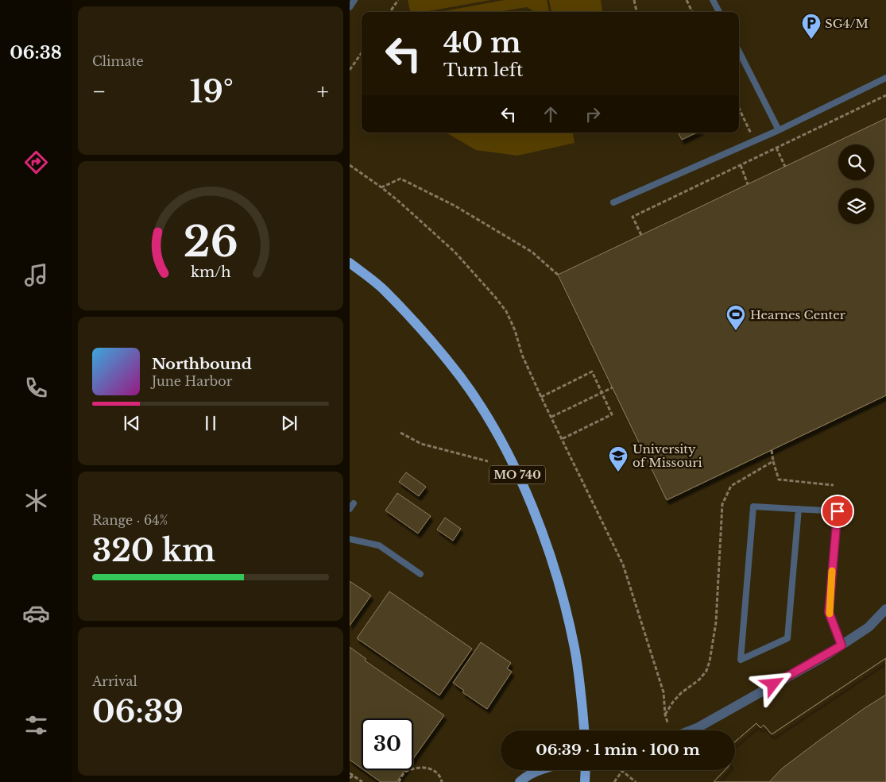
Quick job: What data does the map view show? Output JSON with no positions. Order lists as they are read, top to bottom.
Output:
{
  "streets": {
    "main road": ["MO 740"]
  },
  "places": {
    "parking": ["SG4/M"],
    "sports": ["Hearnes Center"],
    "school or university": ["University of Missouri"]
  },
  "page": {
    "tabs": "06:38",
    "tile": [
      "Climate",
      ["Range · 64%", "320 km"],
      ["Arrival", "06:39"]
    ],
    "turn": ["40 m", "Turn left"],
    "heat": ["−", "19°", "+"],
    "song": ["Northbound", "June Harbor"],
    "limit": "30",
    "trip": "06:39 · 1 min · 100 m",
    "gauge": ["26", "km/h"]
  }
}
